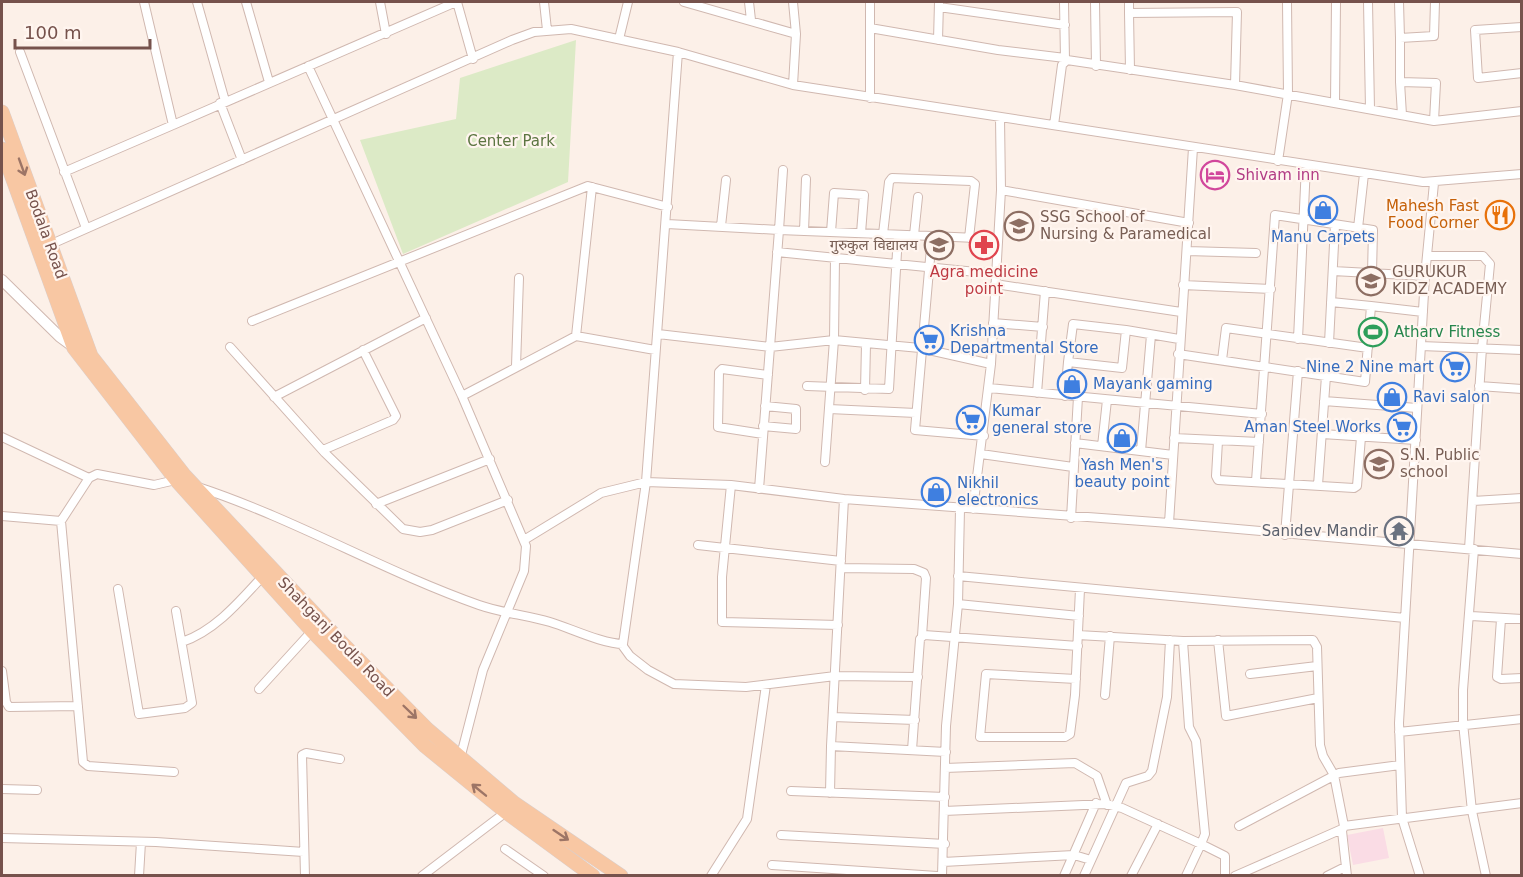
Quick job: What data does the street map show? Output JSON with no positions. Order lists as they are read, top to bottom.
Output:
{
  "streets": {
    "main road": ["Bodala Road", "Shahganj Bodla Road"]
  },
  "crossings": [
    ["Bodala Road", "Shahganj Bodla Road"]
  ],
  "parks": ["Center Park"],
  "places": {
    "hotel": ["Shivam inn"],
    "shop": [
      "Manu Carpets",
      "Mayank gaming",
      "Ravi salon",
      "Yash Men's beauty point",
      "Nikhil electronics"
    ],
    "restaurant": ["Mahesh Fast Food Corner"],
    "school or university": [
      "SSG School of Nursing & Paramedical",
      "गुरुकुल विद्यालय",
      "GURUKUR KIDZ ACADEMY",
      "S.N. Public school"
    ],
    "pharmacy": ["Agra medicine point"],
    "sports": ["Atharv Fitness"],
    "supermarket": [
      "Krishna Departmental Store",
      "Nine 2 Nine mart",
      "Kumar general store",
      "Aman Steel Works"
    ],
    "temple": ["Sanidev Mandir"]
  },
  "scale_bar": "100 m"
}
